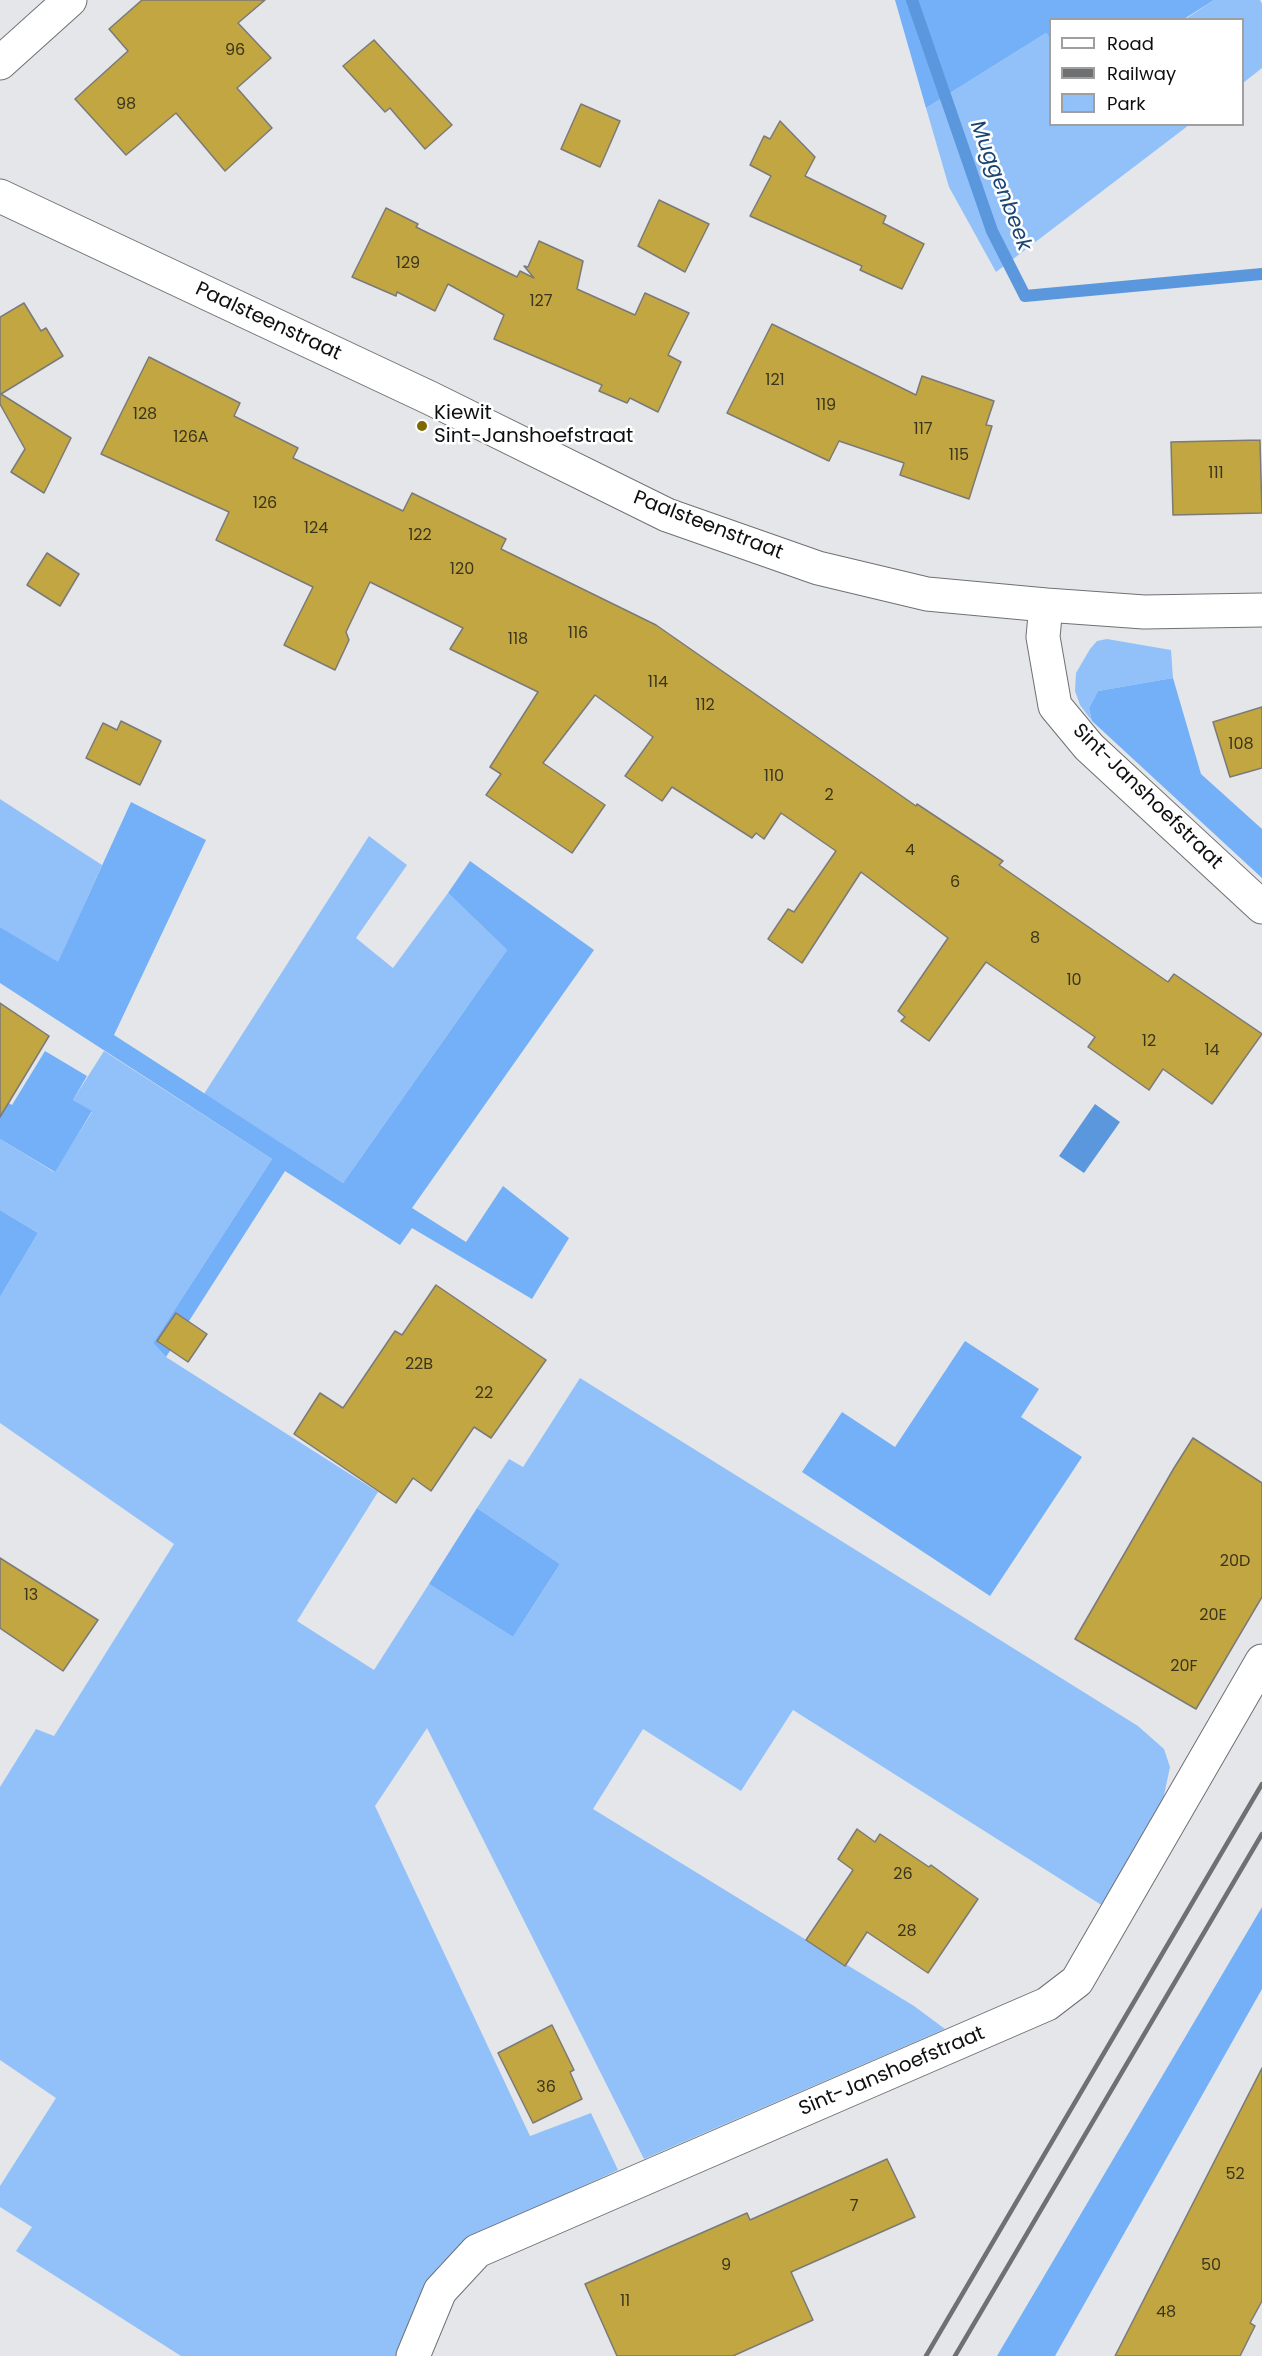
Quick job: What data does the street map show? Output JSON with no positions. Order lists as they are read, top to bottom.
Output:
{
  "streets": {
    "street": ["Paalsteenstraat", "Sint-Janshoefstraat"]
  },
  "crossings": [
    ["Paalsteenstraat", "Sint-Janshoefstraat"]
  ],
  "water": ["Muggenbeek"],
  "places": ["Kiewit Sint-Janshoefstraat"],
  "house_numbers": [
    "96",
    "98",
    "129",
    "127",
    "121",
    "119",
    "128",
    "117",
    "126A",
    "115",
    "111",
    "126",
    "124",
    "122",
    "120",
    "116",
    "118",
    "114",
    "112",
    "108",
    "110",
    "2",
    "4",
    "6",
    "8",
    "10",
    "12",
    "14",
    "22B",
    "22",
    "20D",
    "13",
    "20E",
    "20F",
    "26",
    "28",
    "36",
    "52",
    "7",
    "9",
    "50",
    "11",
    "48"
  ],
  "legend": ["Road", "Railway", "Park"]
}
